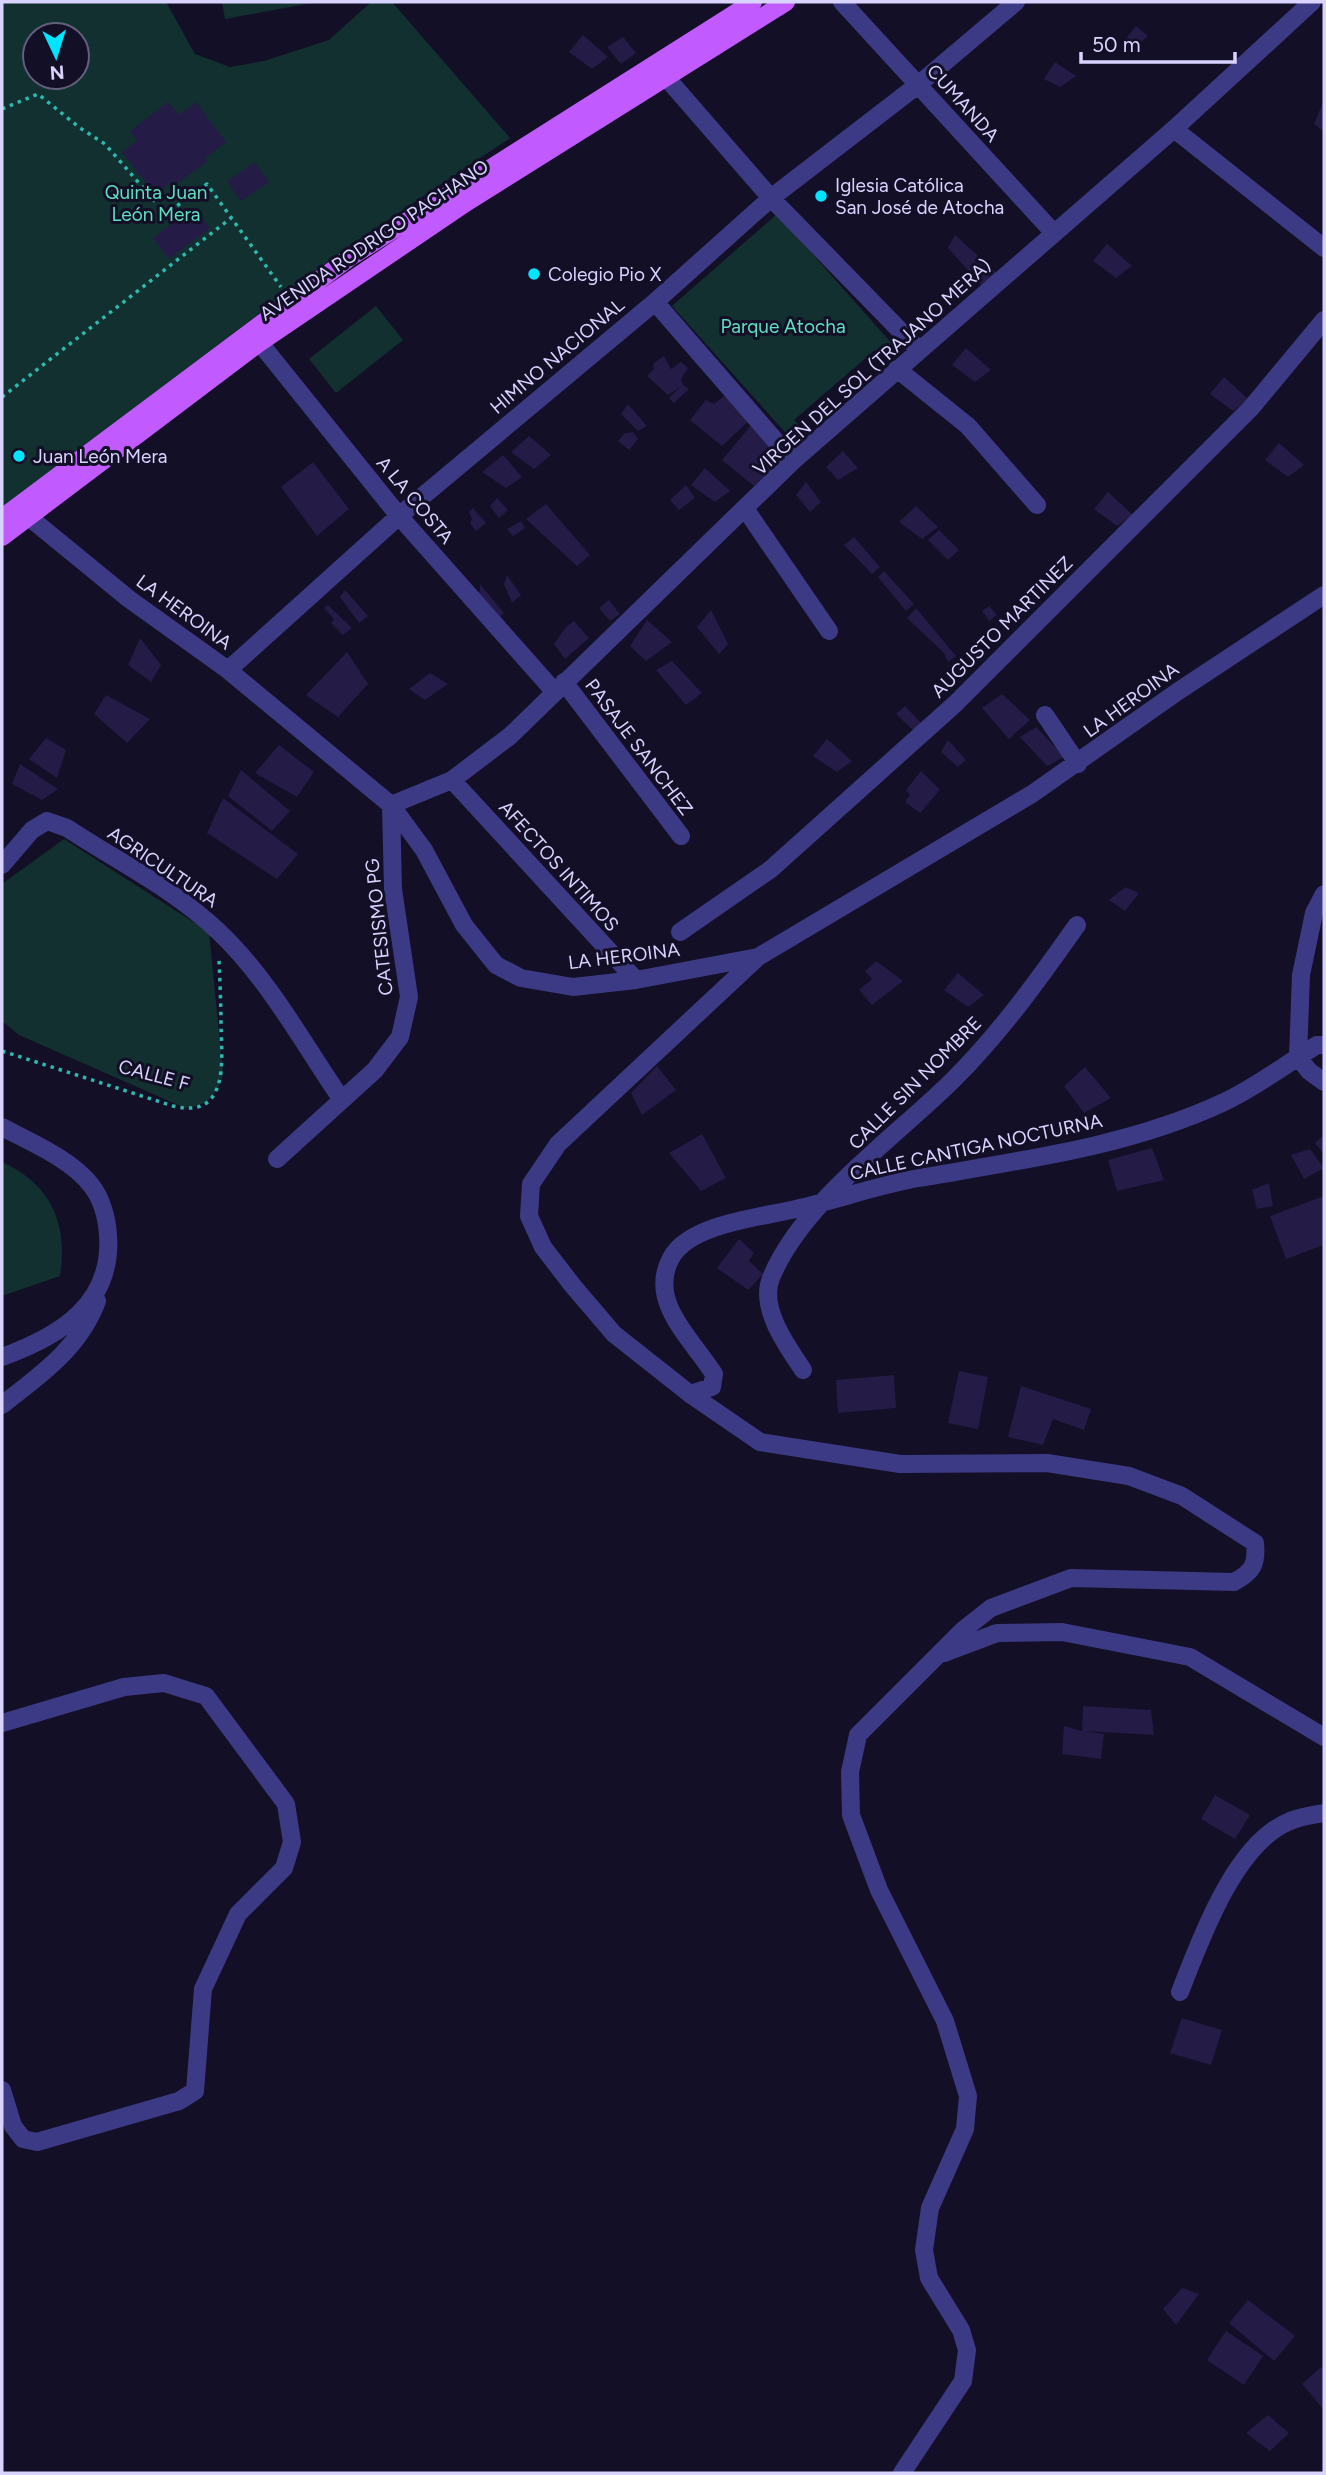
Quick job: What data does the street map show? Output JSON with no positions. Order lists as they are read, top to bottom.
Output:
{
  "streets": {
    "main road": ["AVENIDA RODRIGO PACHANO"],
    "street": [
      "CUMANDA",
      "HIMNO NACIONAL",
      "VIRGEN DEL SOL (TRAJANO MERA)",
      "A LA COSTA",
      "LA HEROINA",
      "AUGUSTO MARTINEZ",
      "PASAJE SANCHEZ",
      "AFECTOS INTIMOS",
      "AGRICULTURA",
      "CATESISMO PG",
      "CALLE SIN NOMBRE",
      "CALLE CANTIGA NOCTURNA"
    ],
    "path": ["CALLE F"]
  },
  "crossings": [
    ["CUMANDA", "HIMNO NACIONAL"],
    ["CUMANDA", "VIRGEN DEL SOL (TRAJANO MERA)"],
    ["AVENIDA RODRIGO PACHANO", "A LA COSTA"],
    ["AVENIDA RODRIGO PACHANO", "LA HEROINA"],
    ["HIMNO NACIONAL", "A LA COSTA"],
    ["HIMNO NACIONAL", "LA HEROINA"],
    ["VIRGEN DEL SOL (TRAJANO MERA)", "A LA COSTA"],
    ["VIRGEN DEL SOL (TRAJANO MERA)", "LA HEROINA"],
    ["VIRGEN DEL SOL (TRAJANO MERA)", "PASAJE SANCHEZ"],
    ["VIRGEN DEL SOL (TRAJANO MERA)", "AFECTOS INTIMOS"],
    ["VIRGEN DEL SOL (TRAJANO MERA)", "CATESISMO PG"],
    ["A LA COSTA", "PASAJE SANCHEZ"],
    ["LA HEROINA", "AFECTOS INTIMOS"],
    ["LA HEROINA", "CATESISMO PG"],
    ["AGRICULTURA", "CATESISMO PG"],
    ["AGRICULTURA", "CALLE F"],
    ["CALLE SIN NOMBRE", "CALLE CANTIGA NOCTURNA"]
  ],
  "parks": ["Quinta Juan León Mera", "Parque Atocha"],
  "places": ["Iglesia Católica San José de Atocha", "Colegio Pio X", "Juan León Mera"],
  "scale_bar": "50 m",
  "north": "bottom"
}
